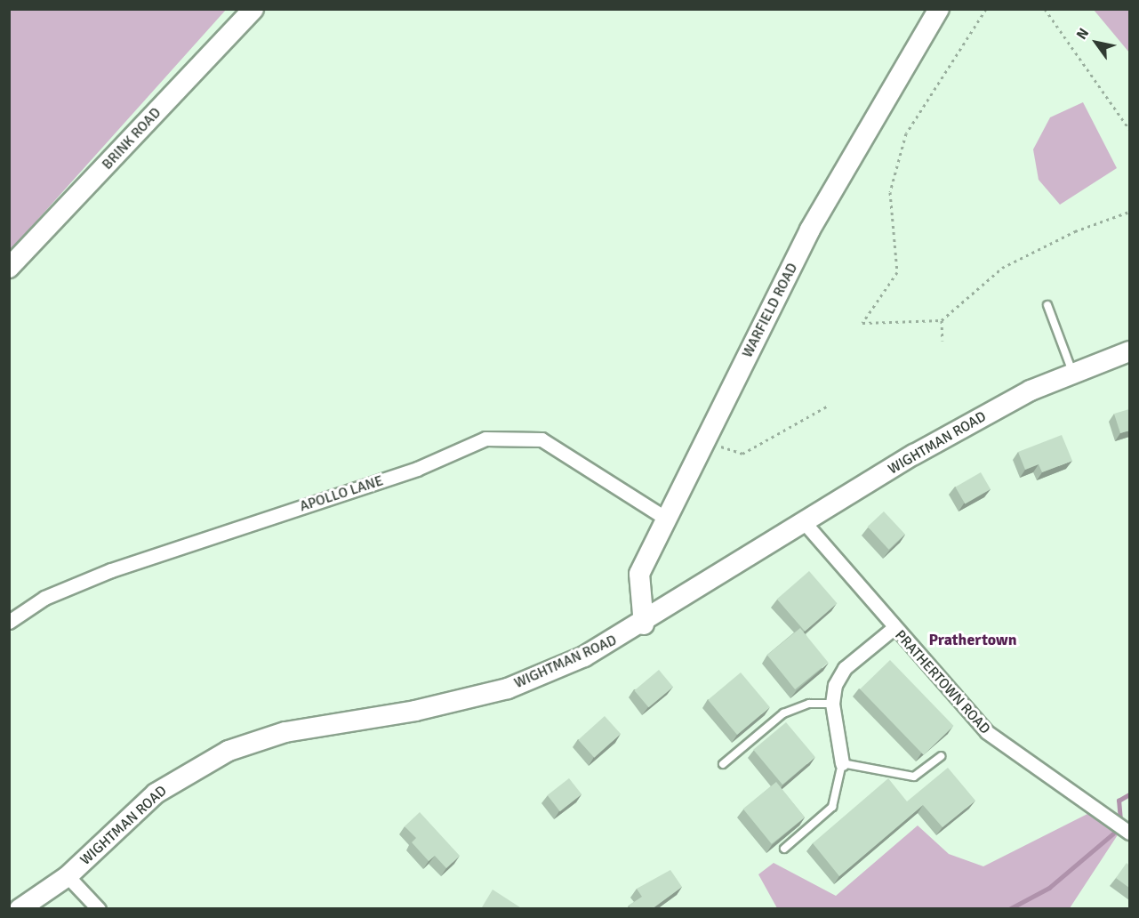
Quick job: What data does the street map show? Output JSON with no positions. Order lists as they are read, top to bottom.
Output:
{
  "streets": {
    "main road": ["BRINK ROAD", "WARFIELD ROAD", "WIGHTMAN ROAD"],
    "street": ["APOLLO LANE", "PRATHERTOWN ROAD"]
  },
  "crossings": [
    ["WARFIELD ROAD", "WIGHTMAN ROAD"],
    ["WARFIELD ROAD", "APOLLO LANE"],
    ["WIGHTMAN ROAD", "PRATHERTOWN ROAD"]
  ],
  "districts": ["Prathertown"],
  "north": "top left"
}
